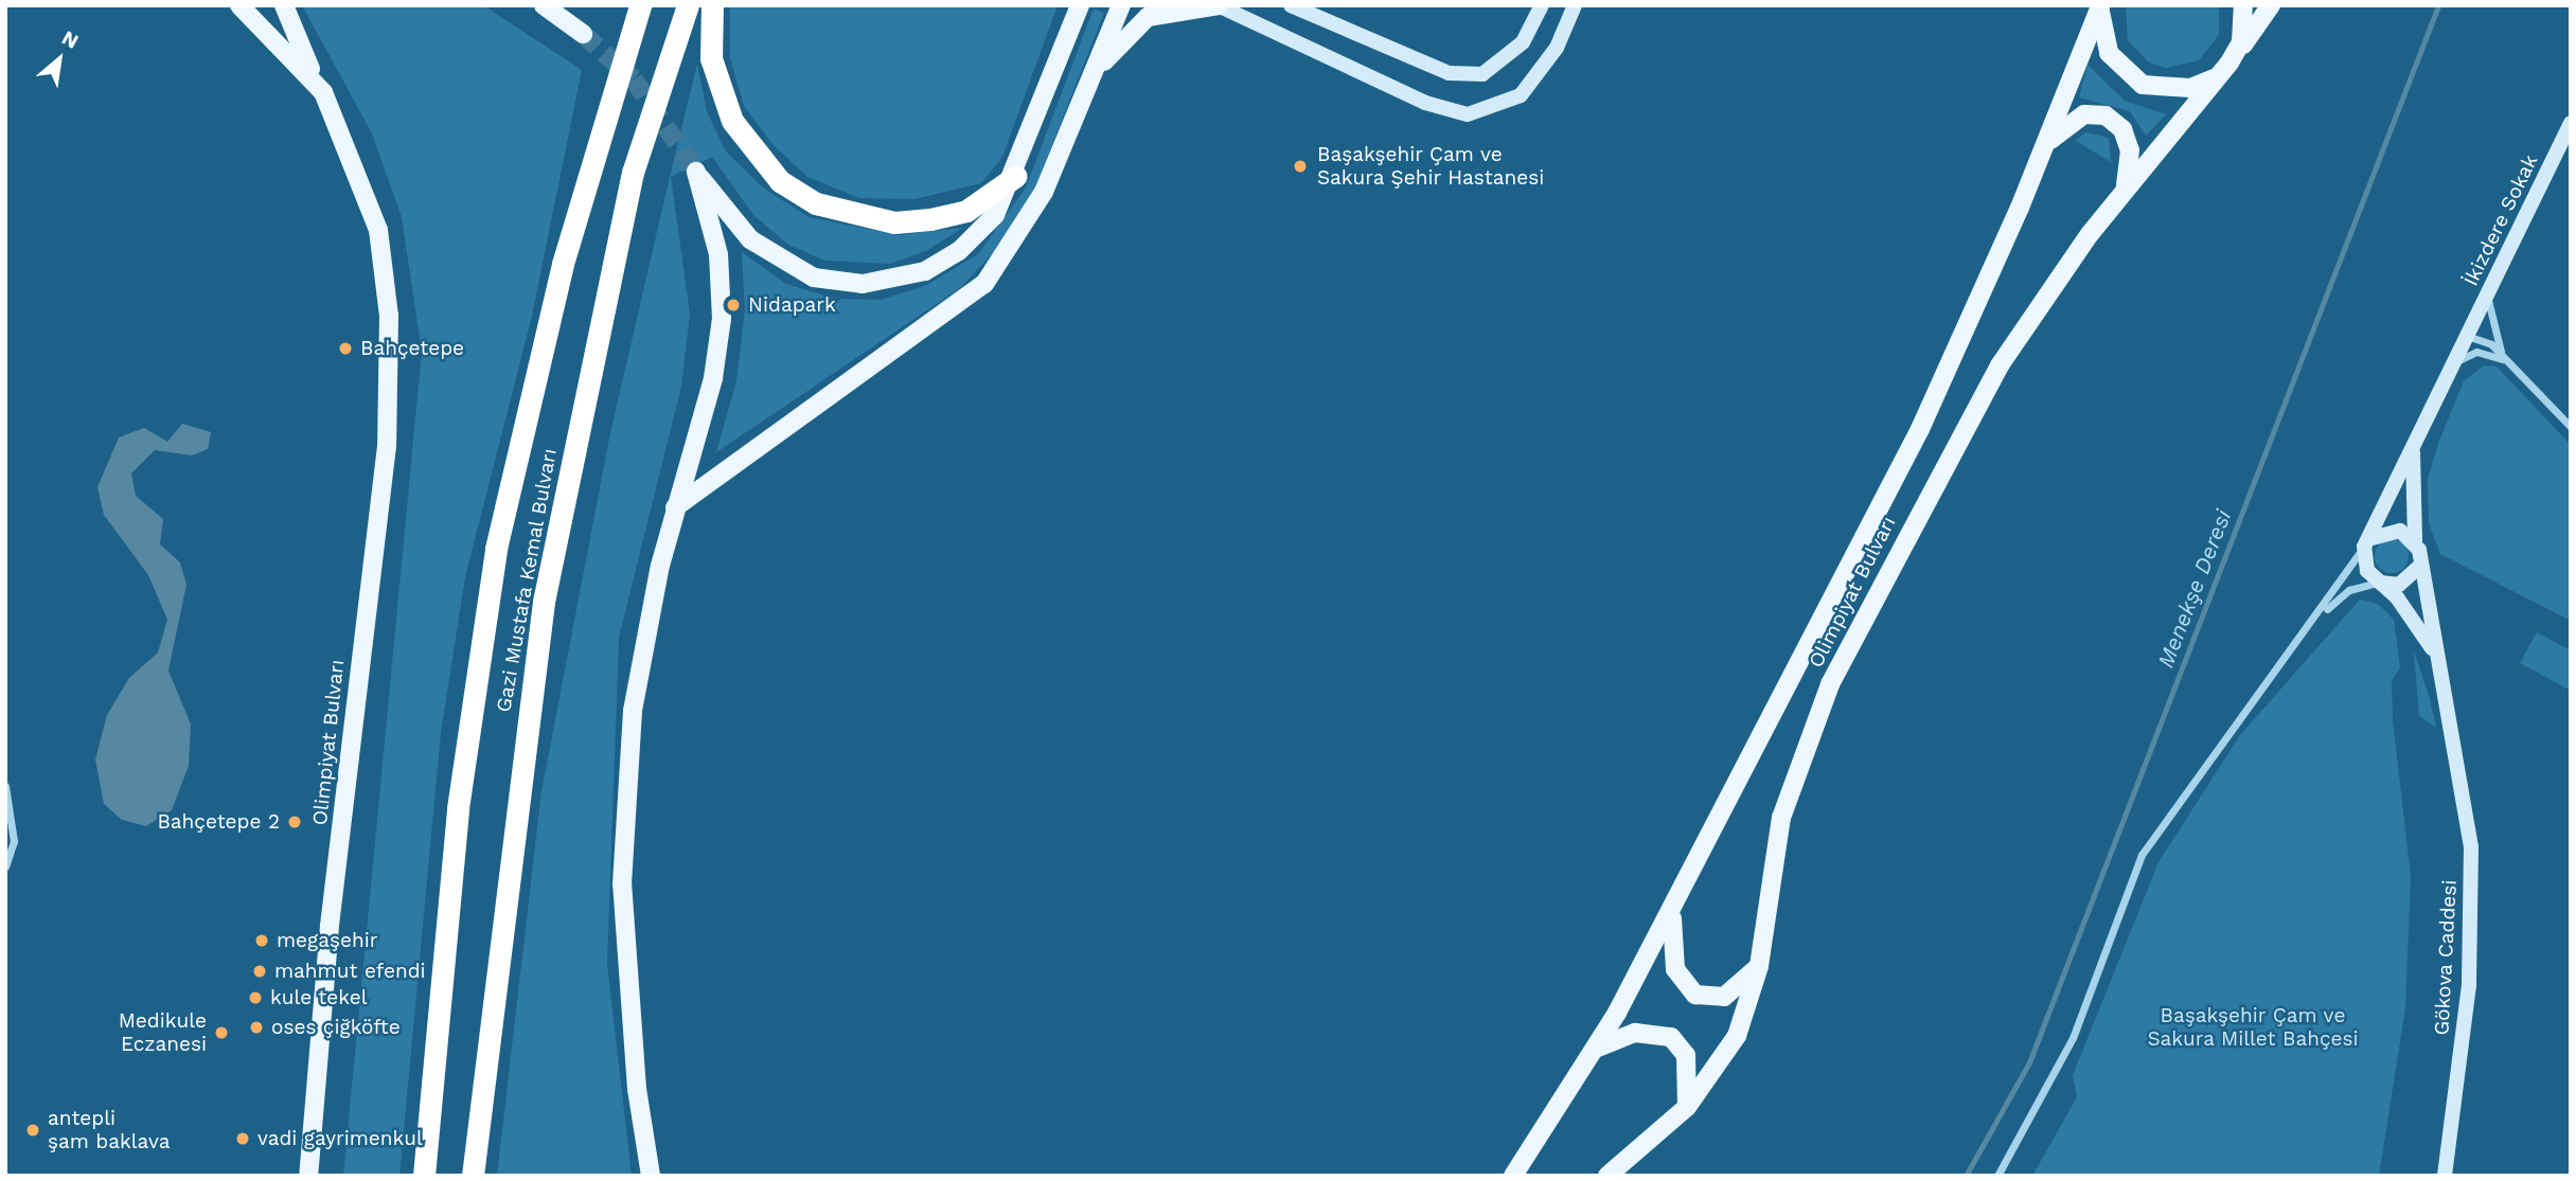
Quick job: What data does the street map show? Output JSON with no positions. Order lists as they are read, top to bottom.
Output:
{
  "streets": {
    "highway": ["Gazi Mustafa Kemal Bulvarı"],
    "main road": ["Olimpiyat Bulvarı"],
    "street": ["İkizdere Sokak", "Gökova Caddesi"]
  },
  "crossings": [
    ["İkizdere Sokak", "Gökova Caddesi"]
  ],
  "water": ["Menekşe Deresi"],
  "parks": ["Başakşehir Çam ve Sakura Millet Bahçesi"],
  "places": [
    "Başakşehir Çam ve Sakura Şehir Hastanesi",
    "Nidapark",
    "Bahçetepe",
    "Bahçetepe 2",
    "megaşehir",
    "mahmut efendi",
    "kule tekel",
    "oses çiğköfte",
    "Medikule Eczanesi",
    "antepli şam baklava",
    "vadi gayrimenkul"
  ],
  "north": "top right"
}
